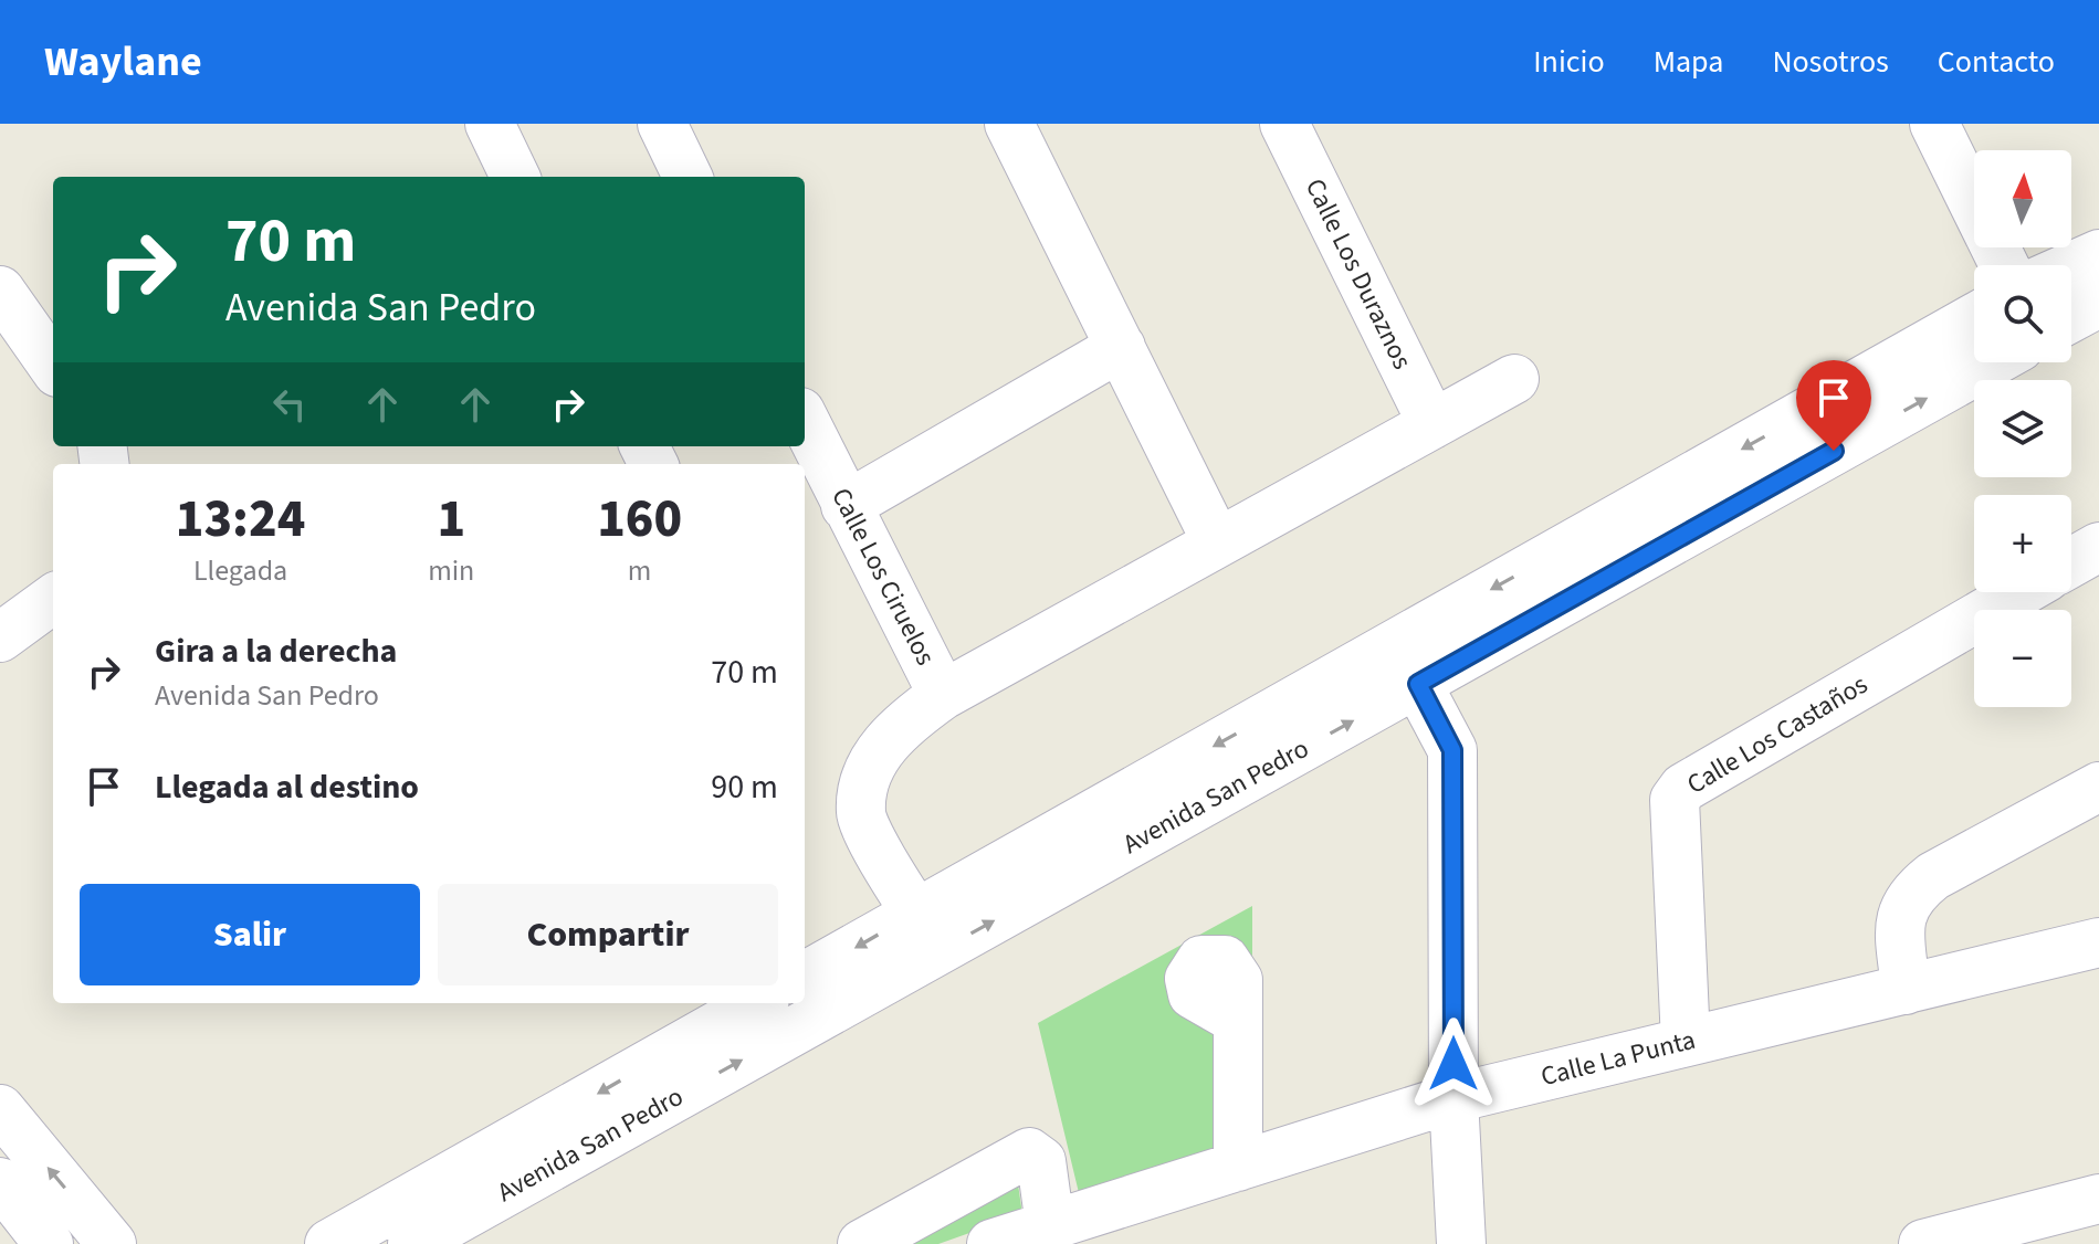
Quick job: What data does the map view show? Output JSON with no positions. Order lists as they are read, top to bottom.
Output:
{
  "streets": {
    "street": [
      "Calle Los Duraznos",
      "Calle Los Ciruelos",
      "Calle Los Castaños",
      "Avenida San Pedro",
      "Calle La Punta"
    ]
  },
  "crossings": [
    ["Calle Los Castaños", "Calle La Punta"]
  ],
  "north": "top",
  "page": {
    "header": "Waylane",
    "nav": [
      "Inicio",
      "Mapa",
      "Nosotros",
      "Contacto"
    ],
    "map_buttons": ["+", "−"],
    "turn": ["70 m", "Avenida San Pedro"],
    "eta": [
      "13:24",
      "Llegada",
      "1",
      "min",
      "160",
      "m"
    ],
    "list": [
      {
        "name": "Gira a la derecha",
        "note": "Avenida San Pedro",
        "value": "70 m"
      },
      {
        "name": "Llegada al destino",
        "value": "90 m"
      }
    ],
    "buttons": ["Salir", "Compartir"]
  }
}
